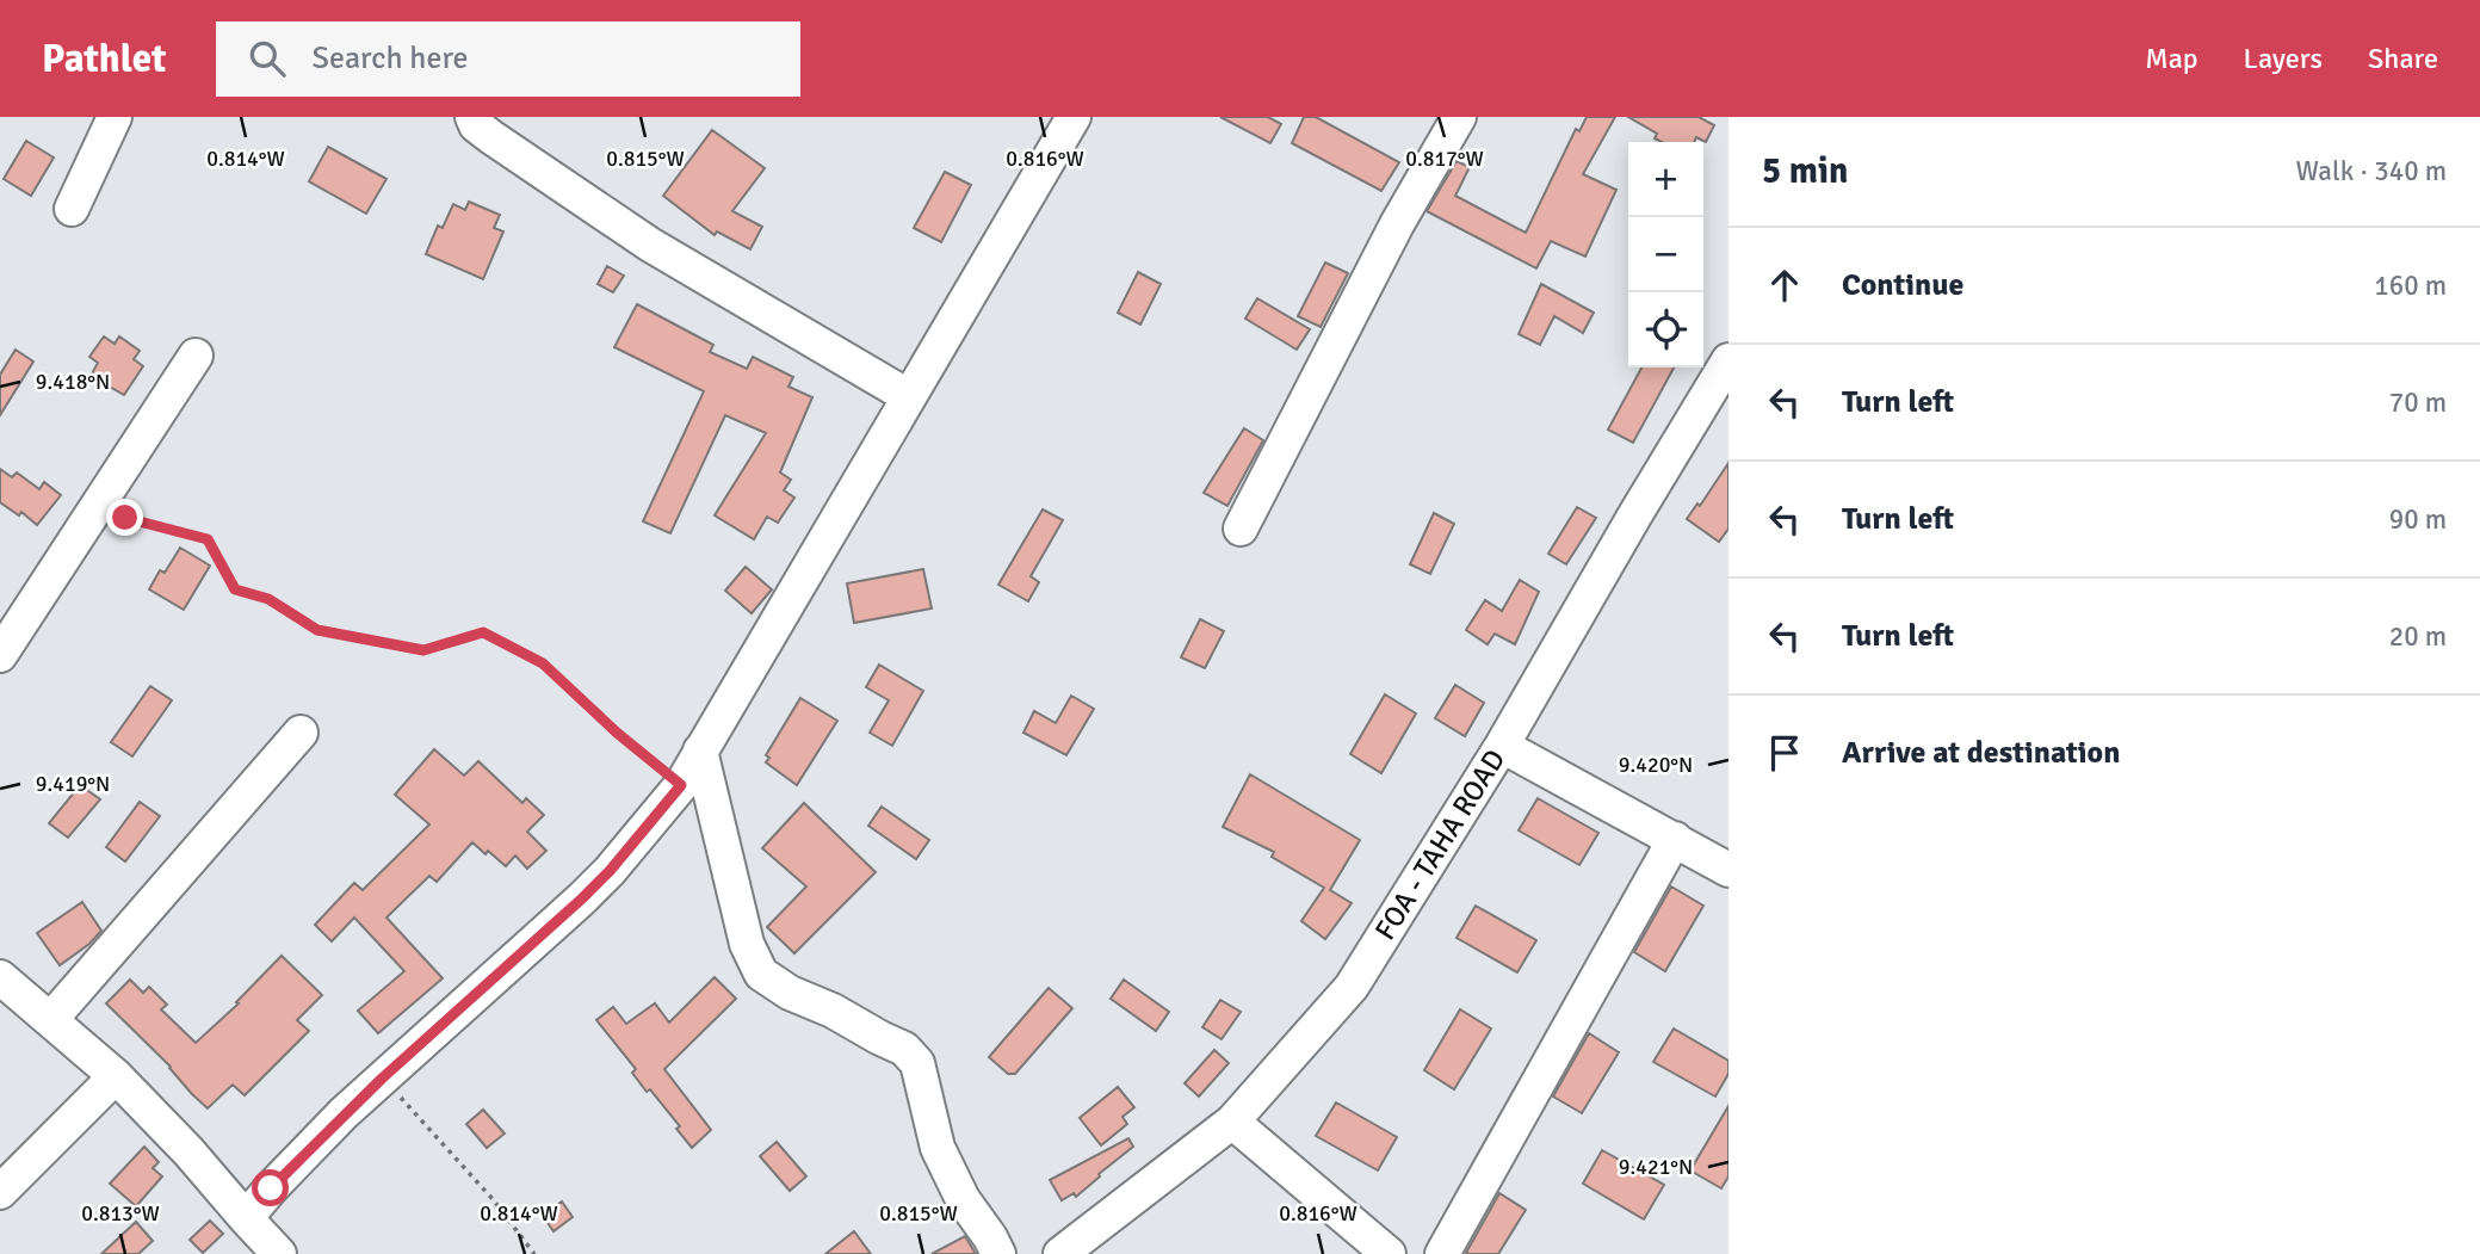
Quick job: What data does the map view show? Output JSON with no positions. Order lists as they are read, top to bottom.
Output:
{
  "streets": {
    "street": ["FOA - TAHA ROAD"]
  },
  "page": {
    "header": "Pathlet",
    "search": "Search here",
    "nav": ["Map", "Layers", "Share"],
    "heading": ["5 min", "Walk · 340 m"],
    "map_buttons": ["+", "−"],
    "list": [
      ["Continue", "160 m"],
      ["Turn left", "70 m"],
      ["Turn left", "90 m"],
      ["Turn left", "20 m"],
      "Arrive at destination"
    ]
  },
  "coordinates": [
    "0.814°W",
    "0.815°W",
    "0.816°W",
    "0.817°W",
    "9.418°N",
    "9.420°N",
    "9.419°N",
    "9.421°N",
    "0.813°W"
  ]
}
